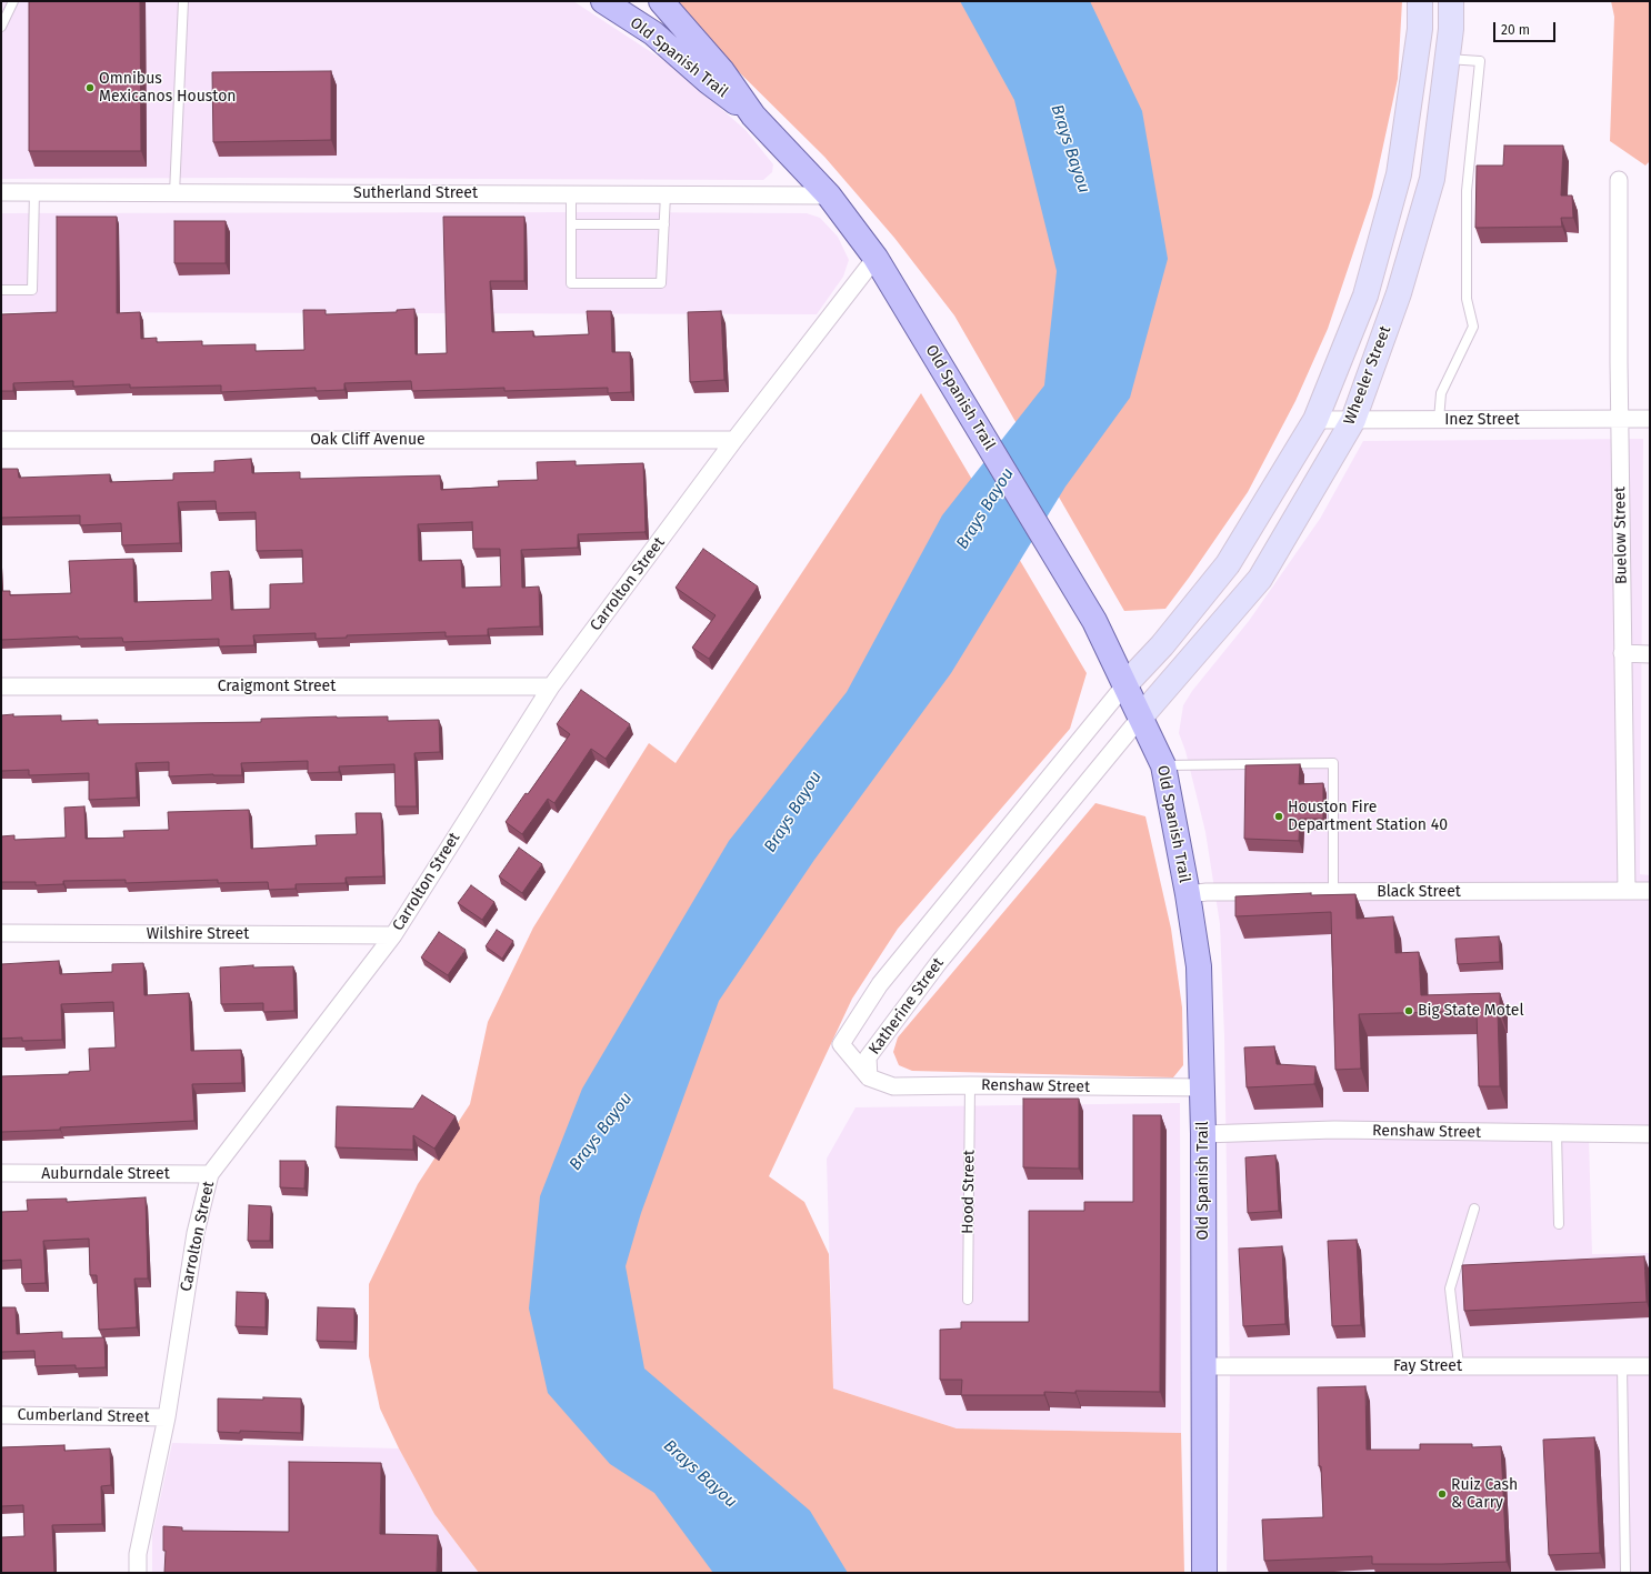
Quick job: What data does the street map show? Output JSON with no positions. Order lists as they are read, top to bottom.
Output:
{
  "streets": {
    "main road": ["Old Spanish Trail", "Wheeler Street"],
    "street": [
      "Sutherland Street",
      "Inez Street",
      "Oak Cliff Avenue",
      "Buelow Street",
      "Carrolton Street",
      "Craigmont Street",
      "Black Street",
      "Wilshire Street",
      "Katherine Street",
      "Renshaw Street",
      "Auburndale Street",
      "Fay Street",
      "Cumberland Street"
    ],
    "lane": ["Hood Street"]
  },
  "crossings": [
    ["Old Spanish Trail", "Sutherland Street"],
    ["Old Spanish Trail", "Wheeler Street"],
    ["Old Spanish Trail", "Carrolton Street"],
    ["Old Spanish Trail", "Black Street"],
    ["Old Spanish Trail", "Katherine Street"],
    ["Old Spanish Trail", "Renshaw Street"],
    ["Old Spanish Trail", "Fay Street"],
    ["Wheeler Street", "Inez Street"],
    ["Wheeler Street", "Katherine Street"],
    ["Inez Street", "Buelow Street"],
    ["Oak Cliff Avenue", "Carrolton Street"],
    ["Buelow Street", "Black Street"],
    ["Carrolton Street", "Craigmont Street"],
    ["Carrolton Street", "Wilshire Street"],
    ["Carrolton Street", "Auburndale Street"],
    ["Carrolton Street", "Cumberland Street"],
    ["Katherine Street", "Renshaw Street"],
    ["Renshaw Street", "Hood Street"]
  ],
  "water": ["Brays Bayou"],
  "places": [
    "Omnibus Mexicanos Houston",
    "Houston Fire Department Station 40",
    "Big State Motel",
    "Ruiz Cash & Carry"
  ],
  "scale_bar": "20 m"
}
